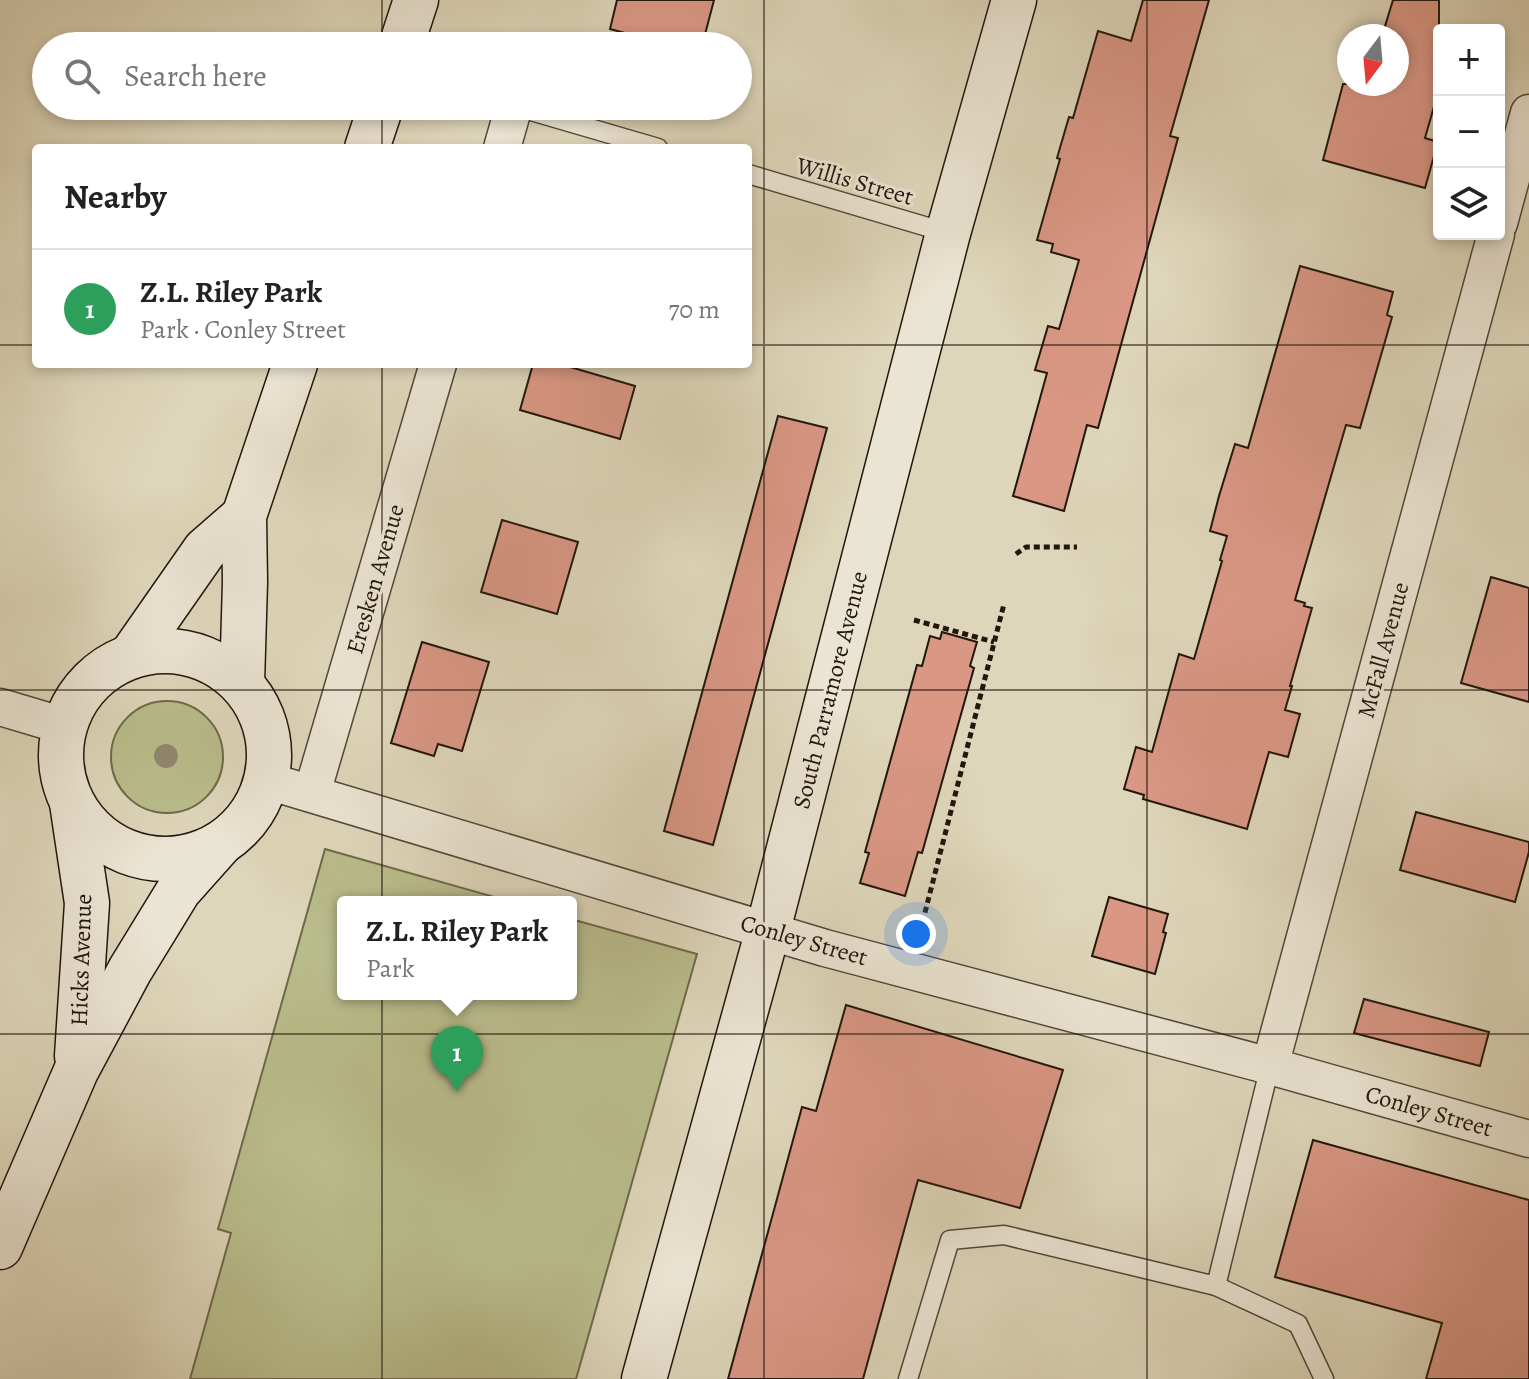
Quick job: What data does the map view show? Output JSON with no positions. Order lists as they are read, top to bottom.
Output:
{
  "streets": {
    "street": [
      "Eresken Avenue",
      "McFall Avenue",
      "South Parramore Avenue",
      "Conley Street",
      "Hicks Avenue"
    ],
    "lane": ["Willis Street"]
  },
  "crossings": [
    ["Willis Street", "South Parramore Avenue"],
    ["Eresken Avenue", "Conley Street"],
    ["McFall Avenue", "Conley Street"],
    ["South Parramore Avenue", "Conley Street"],
    ["Conley Street", "Hicks Avenue"]
  ],
  "north": "bottom",
  "page": {
    "map_buttons": ["+", "−"],
    "search": "Search here",
    "heading": "Nearby",
    "list": [
      {
        "mark": "1",
        "name": "Z.L. Riley Park",
        "note": "Park · Conley Street",
        "value": "70 m"
      }
    ],
    "popup": ["Z.L. Riley Park", "Park"],
    "pins": "1"
  }
}
